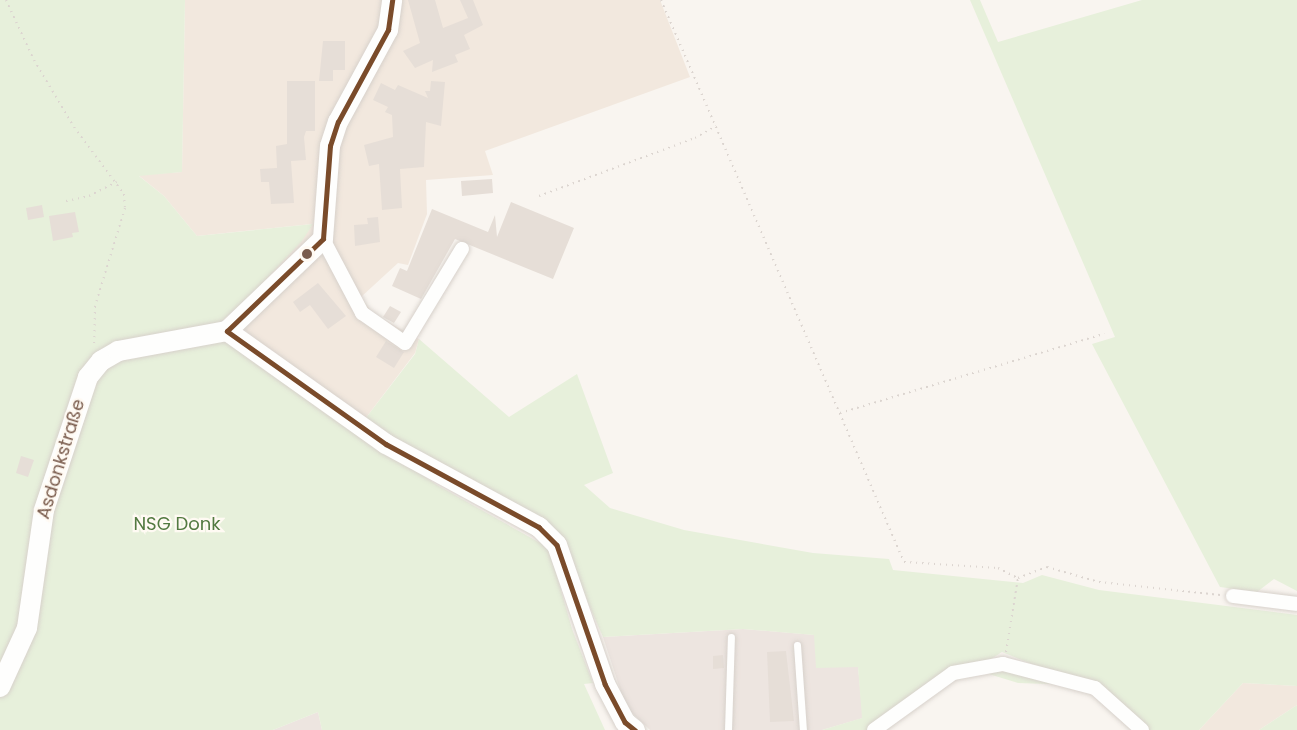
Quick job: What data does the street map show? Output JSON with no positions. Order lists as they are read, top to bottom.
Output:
{
  "streets": {
    "street": ["Asdonkstraße"]
  },
  "parks": ["NSG Donk"]
}
